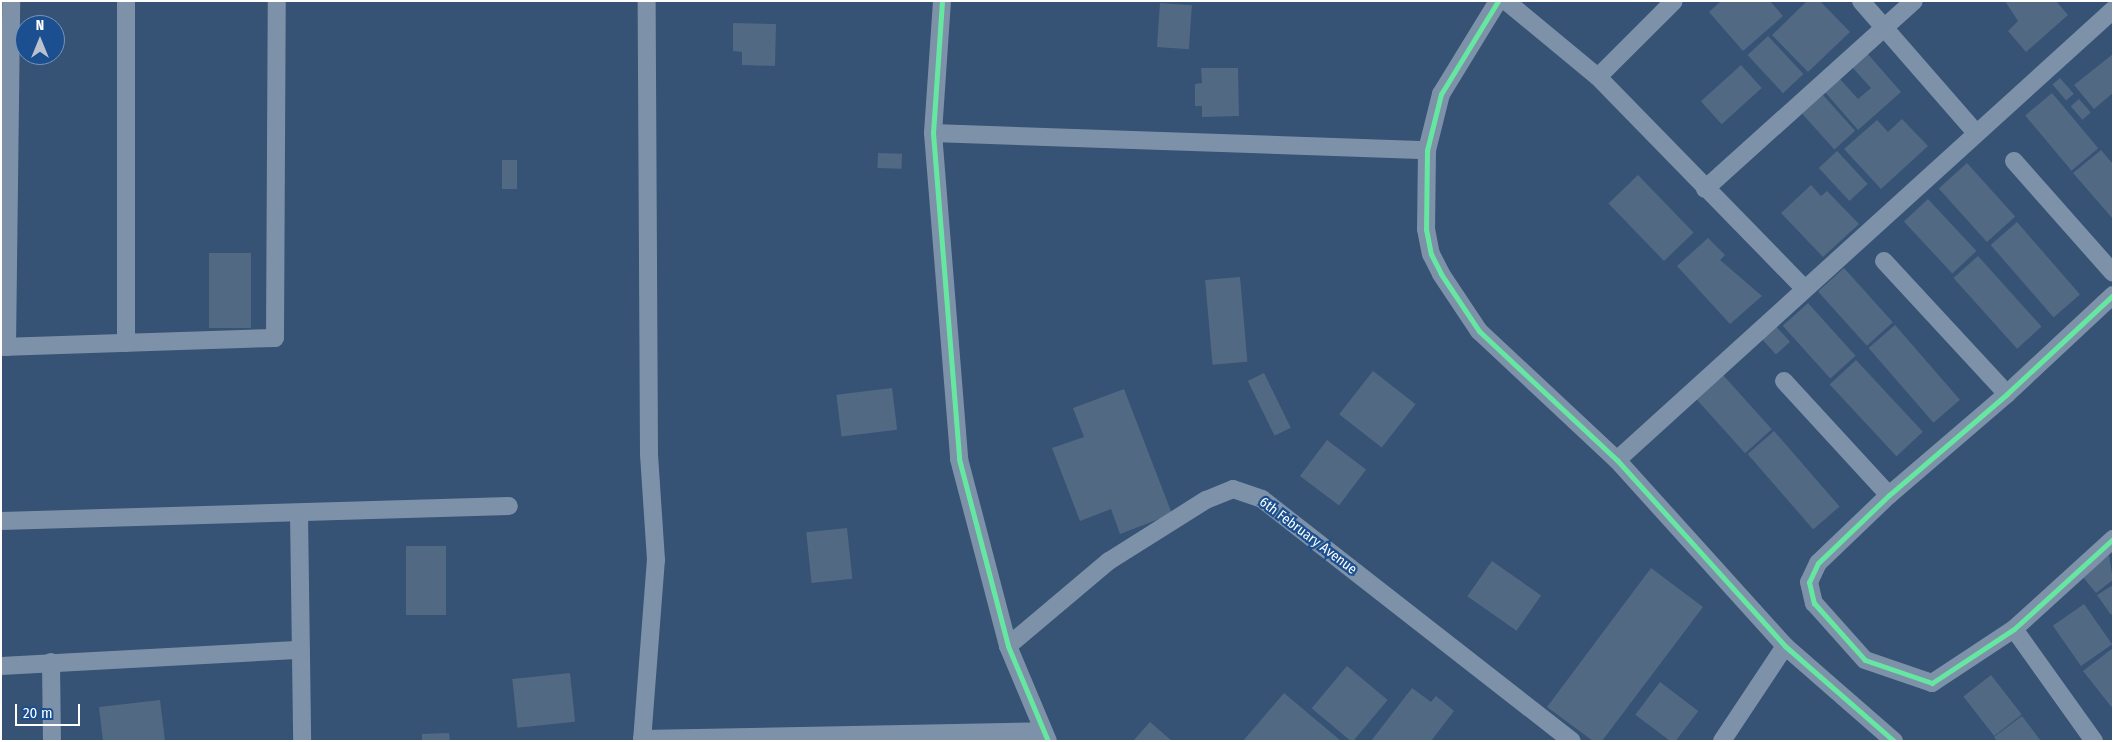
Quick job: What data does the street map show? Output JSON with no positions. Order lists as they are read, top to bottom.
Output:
{
  "streets": {
    "street": ["6th February Avenue"]
  },
  "scale_bar": "20 m",
  "north": "top"
}
